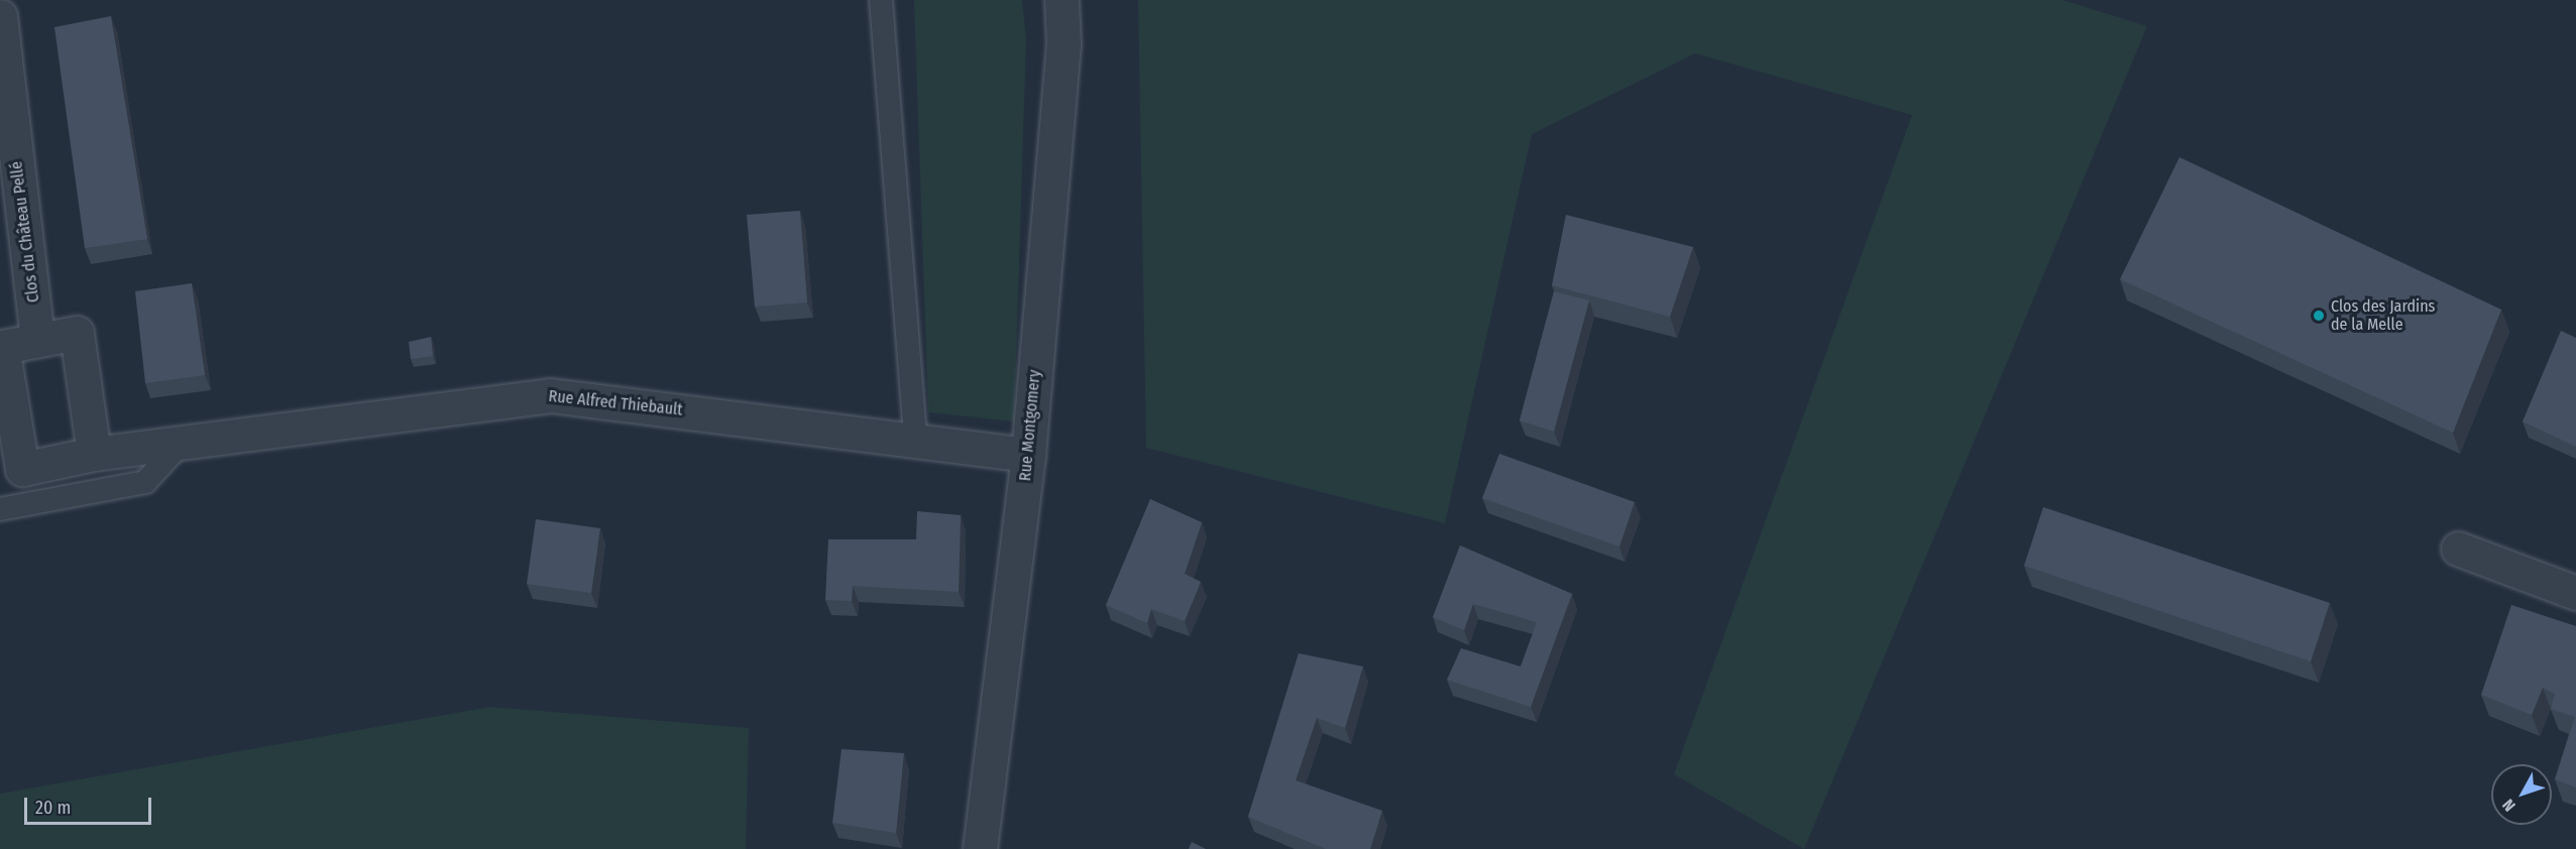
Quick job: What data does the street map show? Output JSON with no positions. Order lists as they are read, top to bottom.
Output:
{
  "streets": {
    "street": ["Clos du Château Pellé", "Rue Alfred Thiebault", "Rue Montgomery"]
  },
  "crossings": [
    ["Rue Alfred Thiebault", "Rue Montgomery"]
  ],
  "places": ["Clos des Jardins de la Melle"],
  "scale_bar": "20 m",
  "north": "bottom left"
}
